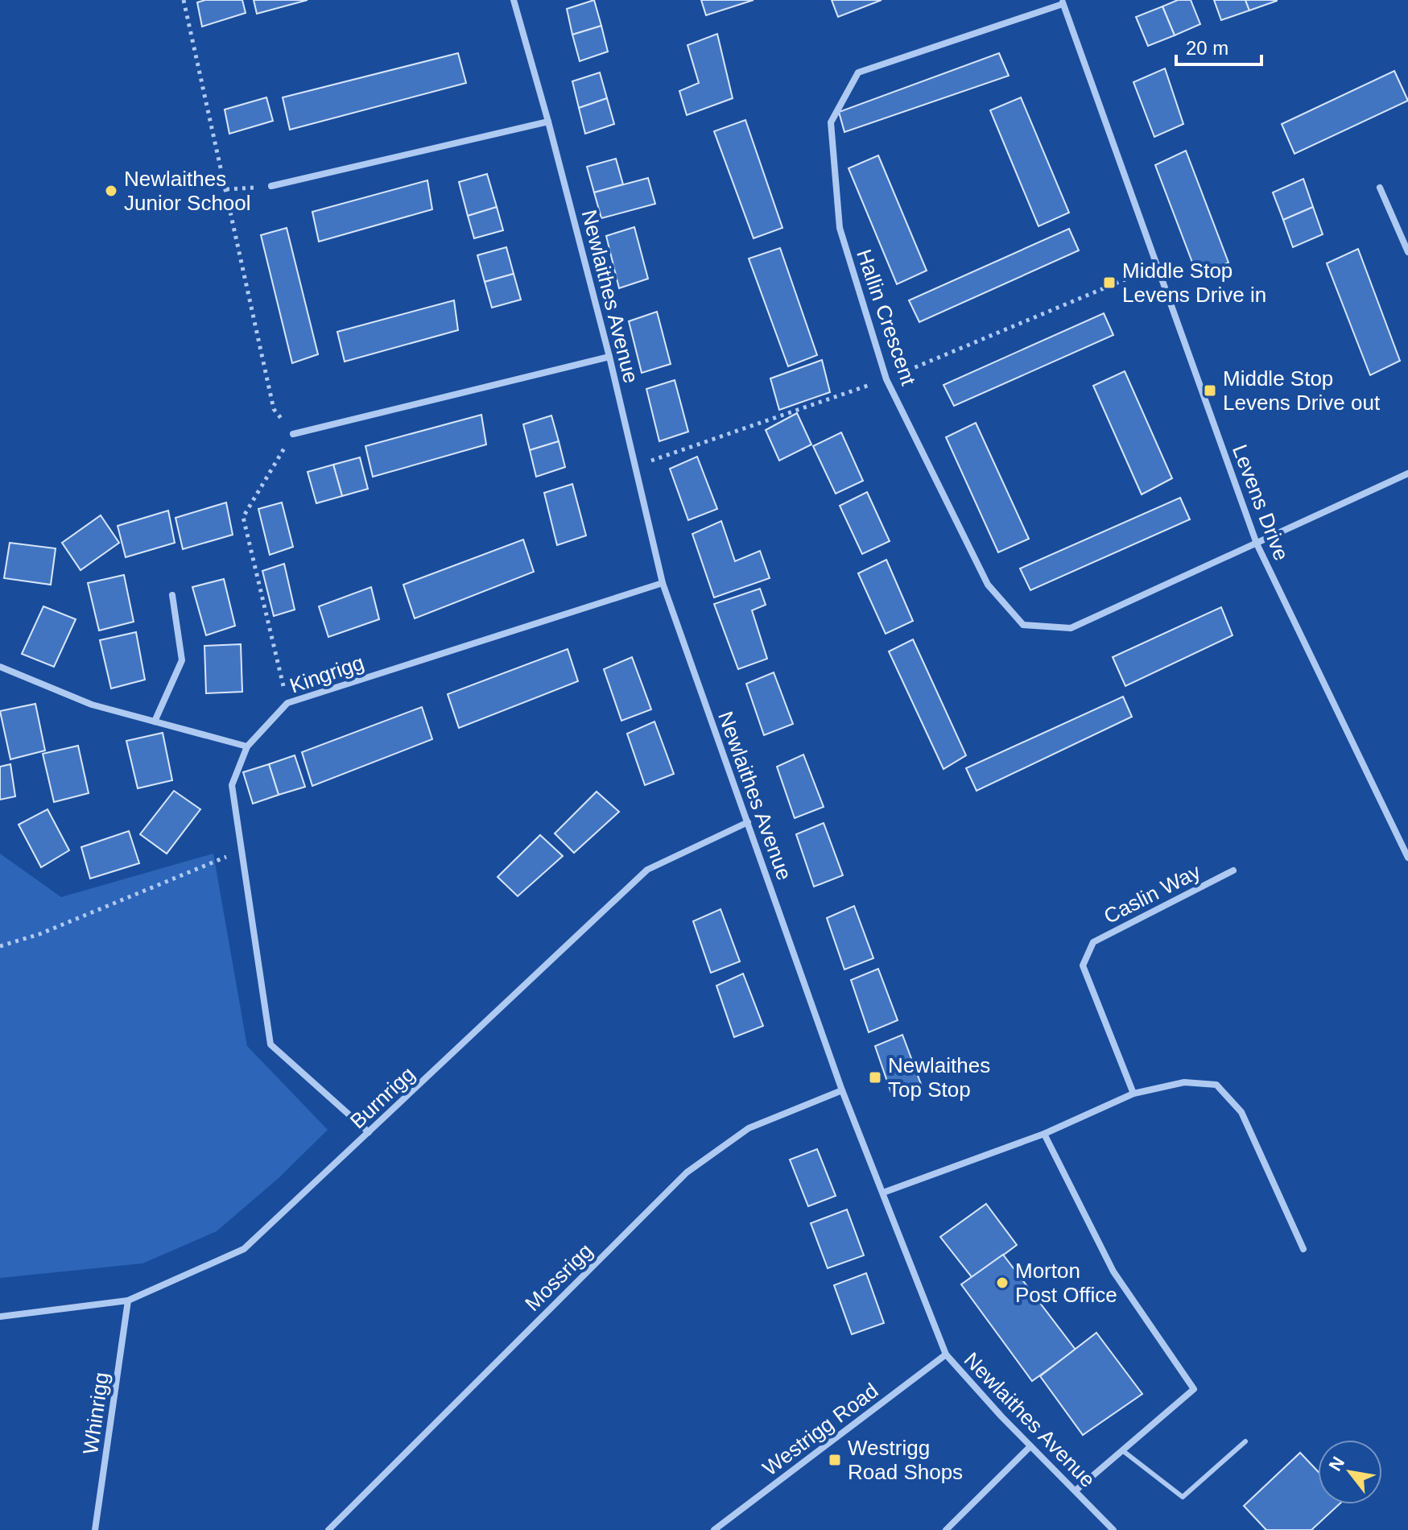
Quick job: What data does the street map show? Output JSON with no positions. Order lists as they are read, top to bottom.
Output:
{
  "streets": {
    "street": [
      "Newlaithes Avenue",
      "Hallin Crescent",
      "Levens Drive",
      "Kingrigg",
      "Caslin Way",
      "Burnrigg",
      "Mossrigg",
      "Whinrigg",
      "Westrigg Road"
    ]
  },
  "crossings": [
    ["Newlaithes Avenue", "Kingrigg"],
    ["Newlaithes Avenue", "Burnrigg"],
    ["Newlaithes Avenue", "Mossrigg"],
    ["Newlaithes Avenue", "Westrigg Road"],
    ["Hallin Crescent", "Levens Drive"],
    ["Kingrigg", "Burnrigg"],
    ["Burnrigg", "Whinrigg"]
  ],
  "places": {
    "other": ["Newlaithes Junior School", "Morton Post Office"],
    "transit": [
      "Middle Stop Levens Drive in",
      "Middle Stop Levens Drive out",
      "Newlaithes Top Stop",
      "Westrigg Road Shops"
    ]
  },
  "scale_bar": "20 m",
  "north": "top left"
}
